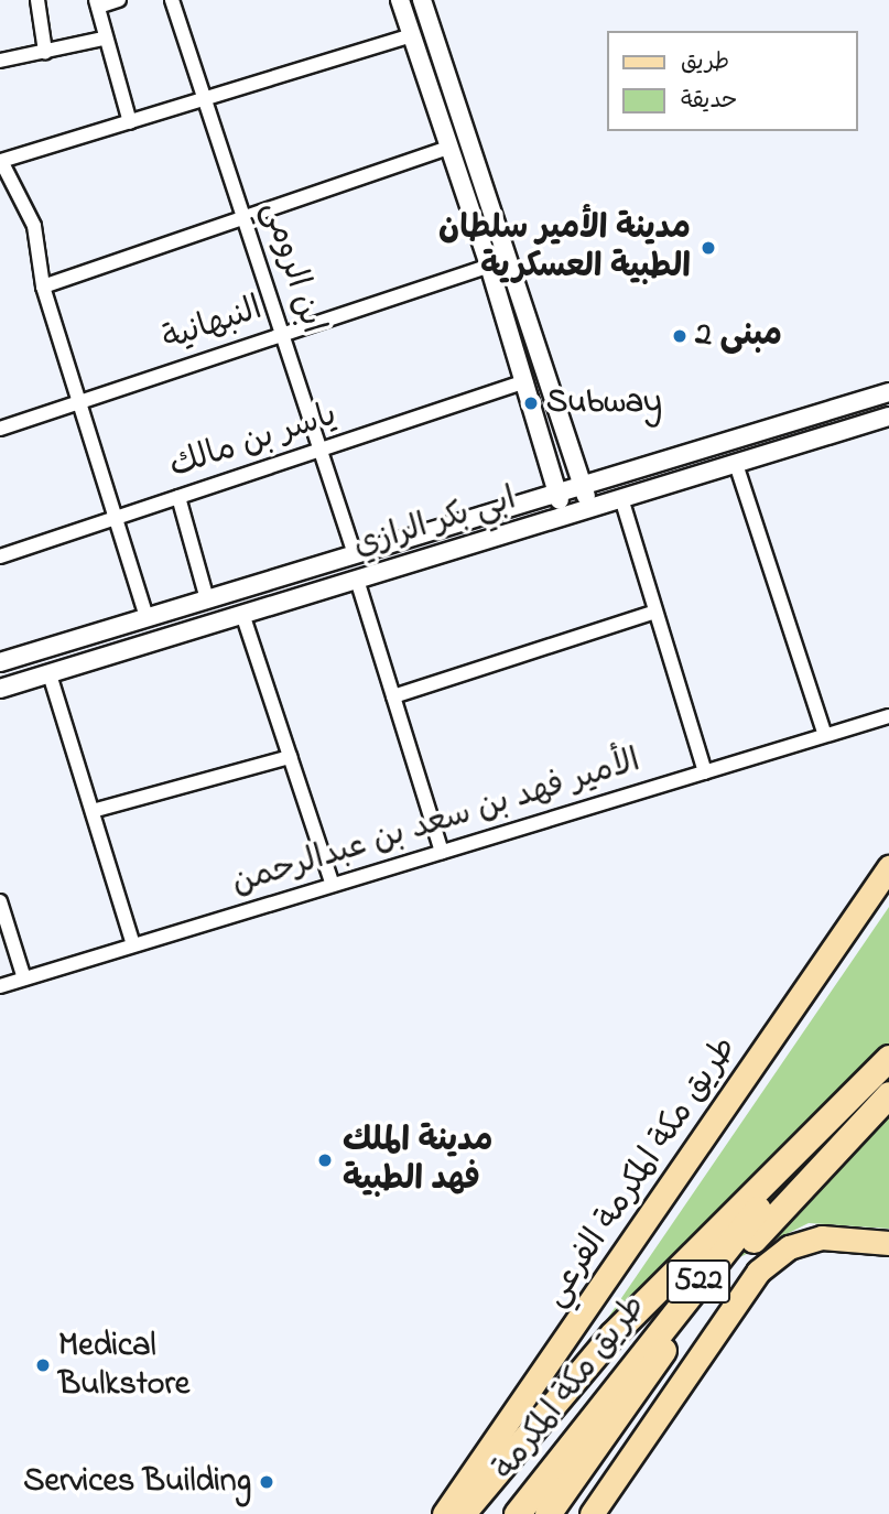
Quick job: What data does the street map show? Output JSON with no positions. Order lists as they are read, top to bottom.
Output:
{
  "streets": {
    "highway": ["522", "طريق مكة المكرمة"],
    "main road": ["طريق مكة المكرمة الفرعي"],
    "street": [
      "ابن الرومي",
      "النبهانية",
      "ياسر بن مالك",
      "ابي بكر الرازي",
      "الأمير فهد بن سعد بن عبدالرحمن"
    ]
  },
  "crossings": [
    ["ابن الرومي", "النبهانية"],
    ["ابن الرومي", "ياسر بن مالك"],
    ["ابن الرومي", "ابي بكر الرازي"]
  ],
  "places": [
    "مدينة الأمير سلطان الطبية العسكرية",
    "مبنى 2",
    "Subway",
    "مدينة الملك فهد الطبية",
    "Medical Bulkstore",
    "Services Building"
  ],
  "legend": ["طريق", "حديقة"]
}
